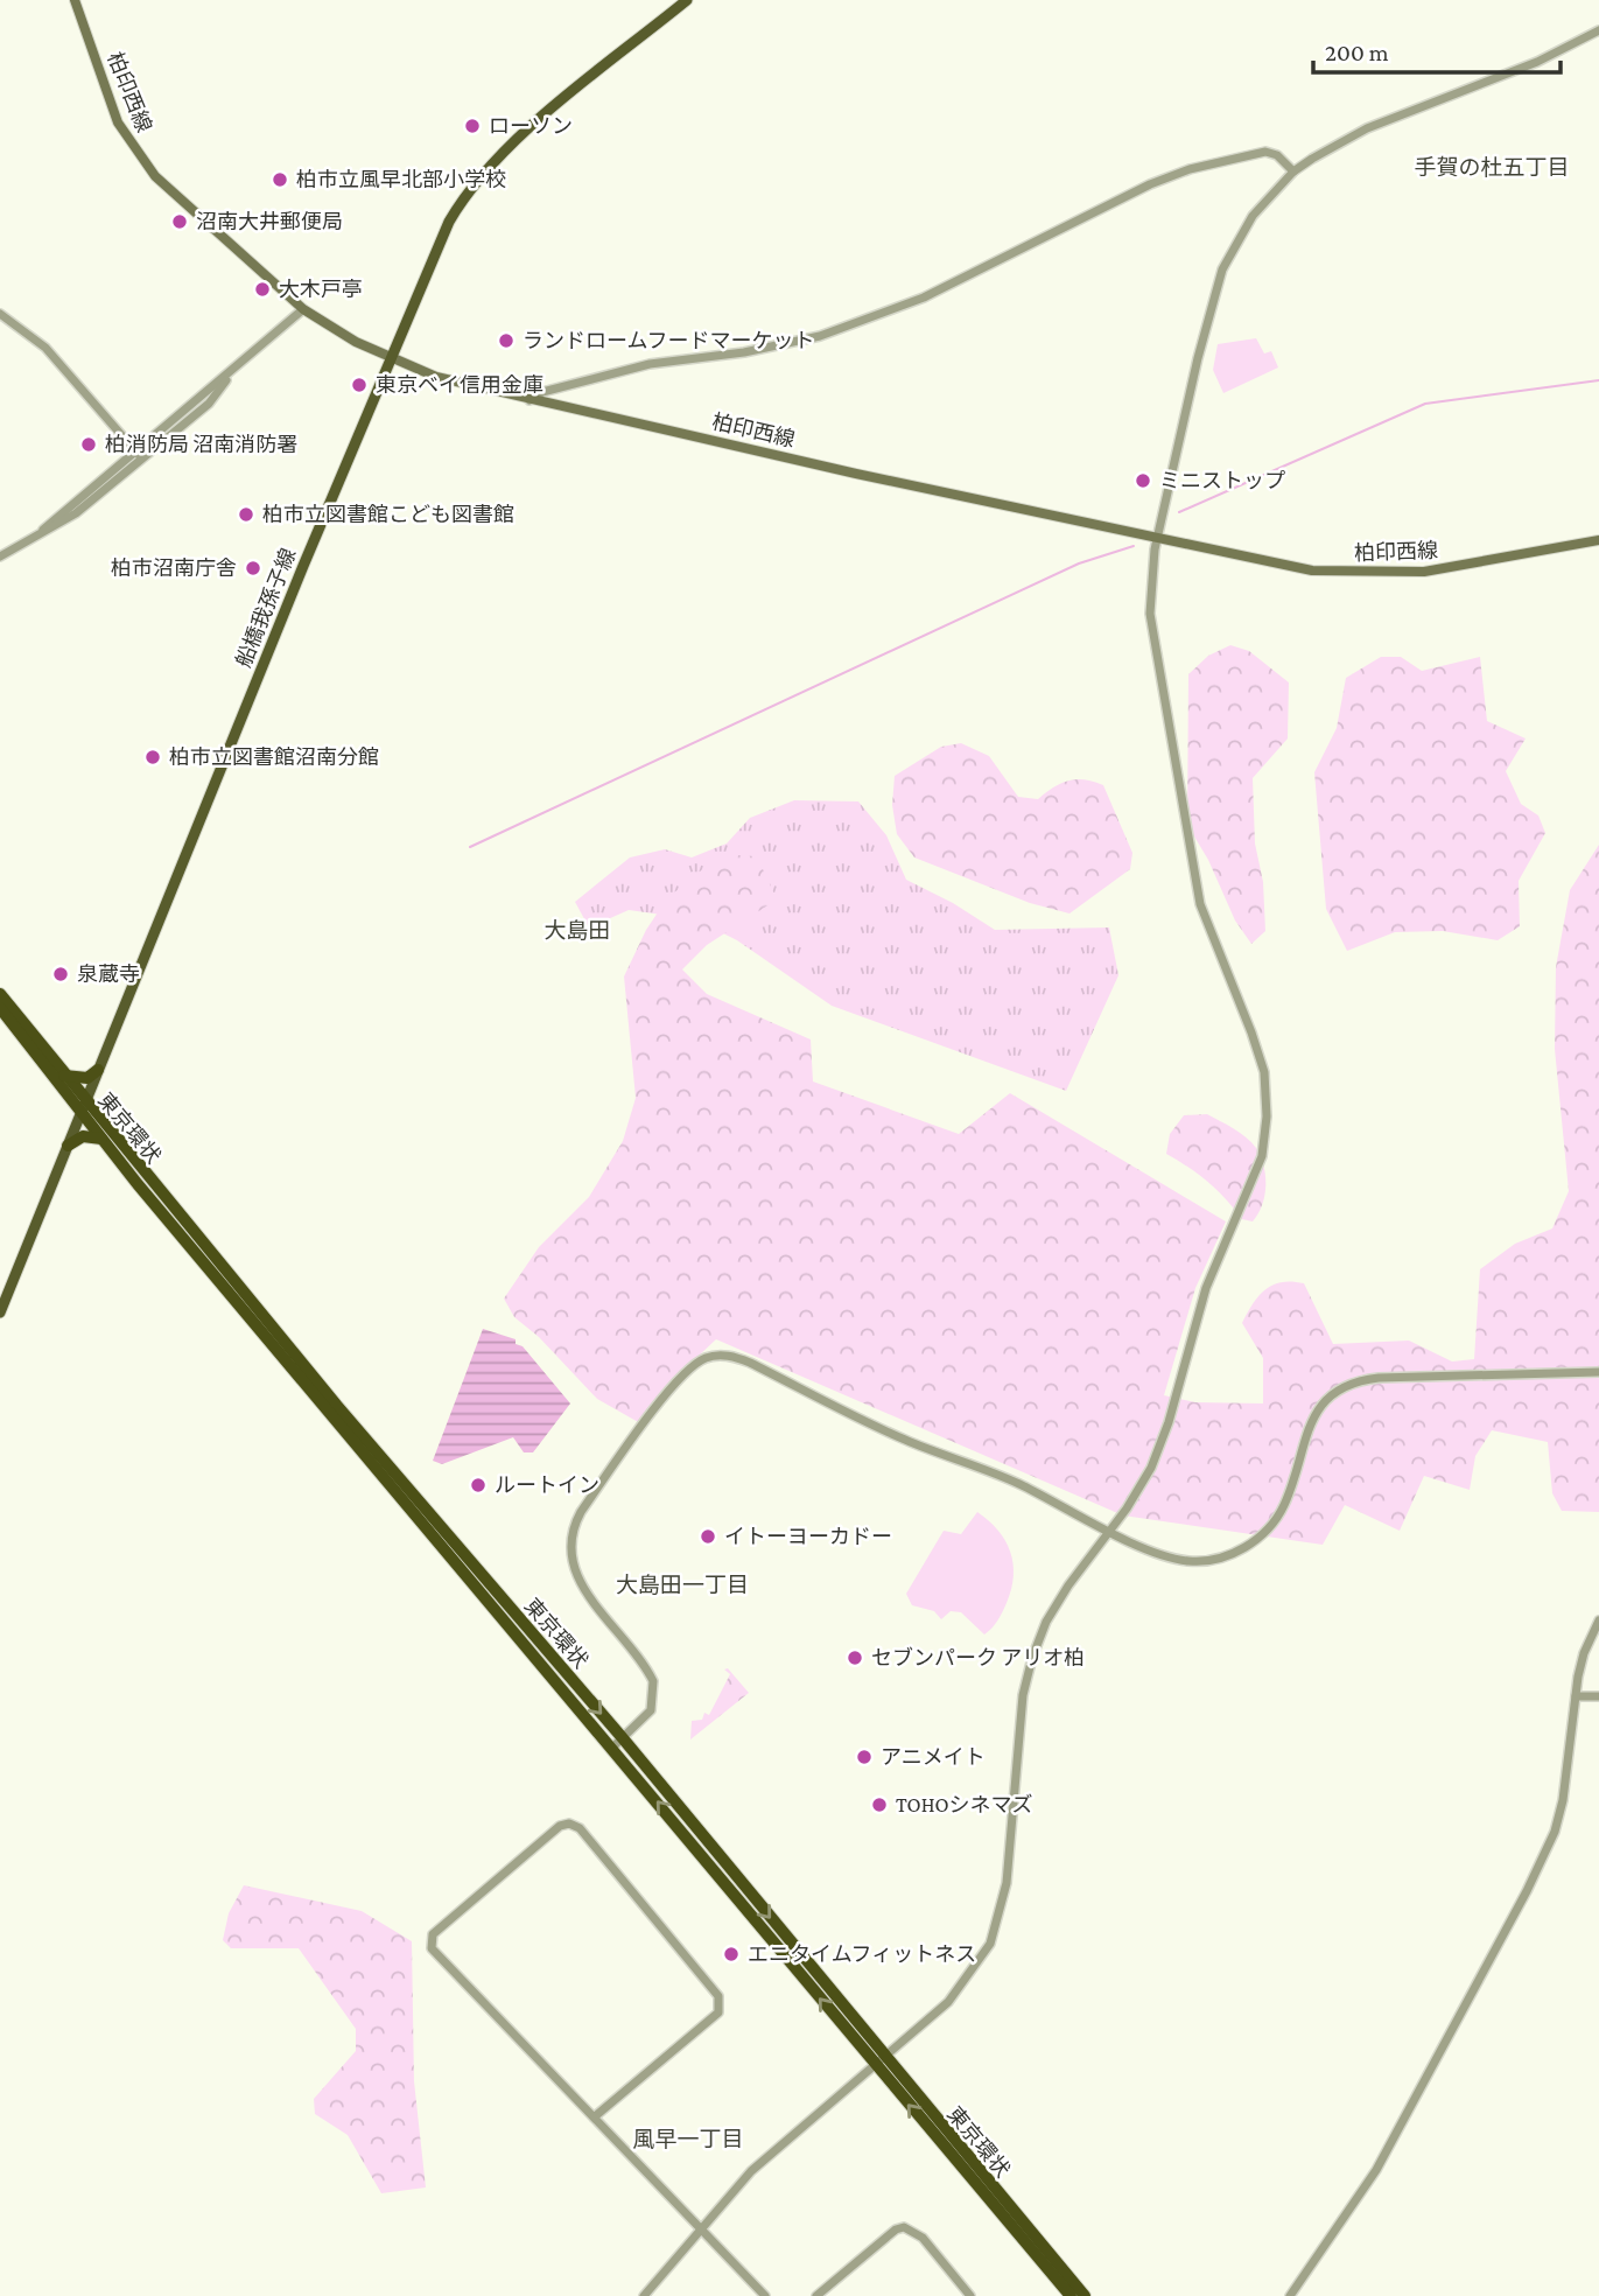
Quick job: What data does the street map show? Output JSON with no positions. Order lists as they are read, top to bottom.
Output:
{
  "streets": {
    "highway": ["東京環状"],
    "main road": ["柏印西線", "船橋我孫子線"]
  },
  "crossings": [
    ["柏印西線", "船橋我孫子線"],
    ["船橋我孫子線", "東京環状"]
  ],
  "districts": [
    "手賀の杜五丁目",
    "大島田",
    "大島田一丁目",
    "風早一丁目"
  ],
  "places": [
    "ローソン",
    "柏市立風早北部小学校",
    "沼南大井郵便局",
    "大木戸亭",
    "ランドロームフードマーケット",
    "東京ベイ信用金庫",
    "柏消防局 沼南消防署",
    "ミニストップ",
    "柏市立図書館こども図書館",
    "柏市沼南庁舎",
    "柏市立図書館沼南分館",
    "泉蔵寺",
    "ルートイン",
    "イトーヨーカドー",
    "セブンパーク アリオ柏",
    "アニメイト",
    "TOHOシネマズ",
    "エニタイムフィットネス"
  ],
  "scale_bar": "200 m"
}
